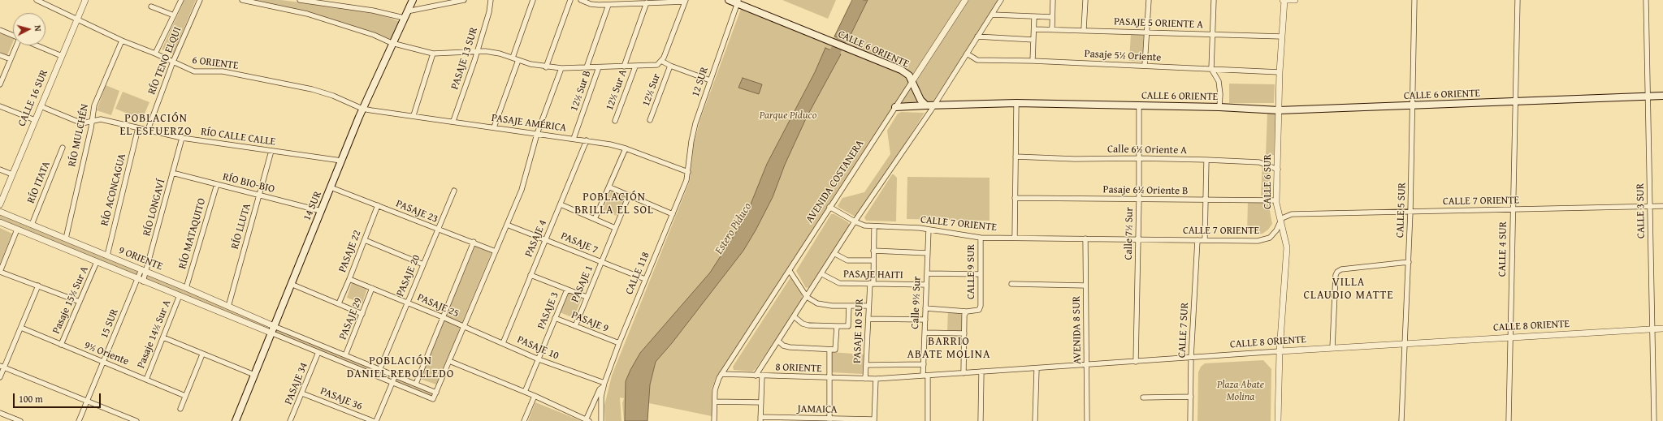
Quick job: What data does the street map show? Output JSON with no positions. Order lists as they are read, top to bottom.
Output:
{
  "streets": {
    "main road": ["CALLE 6 ORIENTE", "14 SUR"],
    "street": [
      "PASAJE 5 ORIENTE A",
      "Pasaje 5½ Oriente",
      "PASAJE 13 SUR",
      "RÍO TENO ELQUI",
      "6 ORIENTE",
      "12 SUR",
      "12½ Sur A",
      "12½ Sur",
      "12½ Sur B",
      "CALLE 16 SUR",
      "PASAJE AMÉRICA",
      "RÍO MULCHÉN",
      "RÍO CALLE CALLE",
      "Calle 6½ Oriente A",
      "AVENIDA COSTANERA",
      "CALLE 6 SUR",
      "RÍO ITATA",
      "RÍO BIO-BIO",
      "RÍO ACONCAGUA",
      "Pasaje 6½ Oriente B",
      "CALLE 7 ORIENTE",
      "RÍO LONGAVÍ",
      "CALLE 5 SUR",
      "CALLE 3 SUR",
      "PASAJE 23",
      "RÍO LLUTA",
      "RÍO MATAQUITO",
      "Calle 7½ Sur",
      "PASAJE 4",
      "PASAJE 7",
      "CALLE 4 SUR",
      "PASAJE 22",
      "9 ORIENTE",
      "CALLE 9 SUR",
      "CALLE 118",
      "PASAJE HAITI",
      "PASAJE 20",
      "PASAJE 1",
      "Pasaje 15½ Sur A",
      "Calle 9½ Sur",
      "PASAJE 25",
      "PASAJE 3",
      "PASAJE 29",
      "PASAJE 9",
      "15 SUR",
      "CALLE 8 ORIENTE",
      "AVENIDA 8 SUR",
      "CALLE 7 SUR",
      "PASAJE 10 SUR",
      "Pasaje 14½ Sur A",
      "PASAJE 10",
      "9½ Oriente",
      "8 ORIENTE",
      "PASAJE 34",
      "PASAJE 36",
      "JAMAICA"
    ]
  },
  "crossings": [
    ["PASAJE 5 ORIENTE A", "CALLE 6 SUR"],
    ["CALLE 6 ORIENTE", "12 SUR"],
    ["CALLE 6 ORIENTE", "AVENIDA COSTANERA"],
    ["CALLE 6 ORIENTE", "CALLE 6 SUR"],
    ["CALLE 6 ORIENTE", "CALLE 5 SUR"],
    ["CALLE 6 ORIENTE", "CALLE 3 SUR"],
    ["CALLE 6 ORIENTE", "Calle 7½ Sur"],
    ["CALLE 6 ORIENTE", "CALLE 4 SUR"],
    ["Pasaje 5½ Oriente", "CALLE 6 SUR"],
    ["PASAJE 13 SUR", "PASAJE AMÉRICA"],
    ["RÍO TENO ELQUI", "6 ORIENTE"],
    ["RÍO TENO ELQUI", "RÍO CALLE CALLE"],
    ["6 ORIENTE", "CALLE 16 SUR"],
    ["6 ORIENTE", "PASAJE AMÉRICA"],
    ["6 ORIENTE", "RÍO MULCHÉN"],
    ["6 ORIENTE", "14 SUR"],
    ["12 SUR", "PASAJE AMÉRICA"],
    ["12 SUR", "CALLE 118"],
    ["12½ Sur B", "PASAJE AMÉRICA"],
    ["CALLE 16 SUR", "RÍO CALLE CALLE"],
    ["PASAJE AMÉRICA", "14 SUR"],
    ["PASAJE AMÉRICA", "PASAJE 4"],
    ["PASAJE AMÉRICA", "CALLE 118"],
    ["RÍO MULCHÉN", "RÍO CALLE CALLE"],
    ["RÍO MULCHÉN", "9 ORIENTE"],
    ["RÍO CALLE CALLE", "RÍO ACONCAGUA"],
    ["RÍO CALLE CALLE", "14 SUR"],
    ["RÍO CALLE CALLE", "RÍO LONGAVÍ"],
    ["RÍO CALLE CALLE", "RÍO LLUTA"],
    ["Calle 6½ Oriente A", "CALLE 6 SUR"],
    ["Calle 6½ Oriente A", "Calle 7½ Sur"],
    ["AVENIDA COSTANERA", "CALLE 7 ORIENTE"],
    ["AVENIDA COSTANERA", "8 ORIENTE"],
    ["CALLE 6 SUR", "Pasaje 6½ Oriente B"],
    ["CALLE 6 SUR", "CALLE 7 ORIENTE"],
    ["CALLE 6 SUR", "CALLE 8 ORIENTE"],
    ["RÍO ITATA", "9 ORIENTE"],
    ["RÍO BIO-BIO", "14 SUR"],
    ["RÍO BIO-BIO", "RÍO LONGAVÍ"],
    ["RÍO BIO-BIO", "RÍO LLUTA"],
    ["RÍO BIO-BIO", "RÍO MATAQUITO"],
    ["RÍO ACONCAGUA", "9 ORIENTE"],
    ["Pasaje 6½ Oriente B", "Calle 7½ Sur"],
    ["CALLE 7 ORIENTE", "CALLE 5 SUR"],
    ["CALLE 7 ORIENTE", "CALLE 3 SUR"],
    ["CALLE 7 ORIENTE", "Calle 7½ Sur"],
    ["CALLE 7 ORIENTE", "CALLE 4 SUR"],
    ["CALLE 7 ORIENTE", "CALLE 9 SUR"],
    ["CALLE 7 ORIENTE", "Calle 9½ Sur"],
    ["CALLE 7 ORIENTE", "AVENIDA 8 SUR"],
    ["CALLE 7 ORIENTE", "CALLE 7 SUR"],
    ["CALLE 7 ORIENTE", "PASAJE 10 SUR"],
    ["14 SUR", "PASAJE 23"],
    ["14 SUR", "9 ORIENTE"],
    ["RÍO LONGAVÍ", "9 ORIENTE"],
    ["RÍO LONGAVÍ", "15 SUR"],
    ["CALLE 5 SUR", "CALLE 8 ORIENTE"],
    ["CALLE 3 SUR", "CALLE 8 ORIENTE"],
    ["PASAJE 23", "PASAJE 22"],
    ["PASAJE 23", "PASAJE 20"],
    ["RÍO LLUTA", "9 ORIENTE"],
    ["RÍO MATAQUITO", "9 ORIENTE"],
    ["Calle 7½ Sur", "CALLE 8 ORIENTE"],
    ["PASAJE 4", "PASAJE 7"],
    ["PASAJE 4", "PASAJE 10"],
    ["PASAJE 7", "CALLE 118"],
    ["PASAJE 7", "PASAJE 1"],
    ["CALLE 4 SUR", "CALLE 8 ORIENTE"],
    ["PASAJE 22", "PASAJE 25"],
    ["9 ORIENTE", "Pasaje 15½ Sur A"],
    ["9 ORIENTE", "15 SUR"],
    ["9 ORIENTE", "Pasaje 14½ Sur A"],
    ["CALLE 9 SUR", "CALLE 8 ORIENTE"],
    ["CALLE 118", "PASAJE 9"],
    ["CALLE 118", "PASAJE 10"],
    ["PASAJE HAITI", "Calle 9½ Sur"],
    ["PASAJE HAITI", "PASAJE 10 SUR"],
    ["PASAJE 20", "PASAJE 25"],
    ["PASAJE 1", "PASAJE 9"],
    ["Pasaje 15½ Sur A", "9½ Oriente"],
    ["Calle 9½ Sur", "CALLE 8 ORIENTE"],
    ["PASAJE 25", "PASAJE 29"],
    ["PASAJE 25", "PASAJE 10"],
    ["PASAJE 3", "PASAJE 9"],
    ["PASAJE 3", "PASAJE 10"],
    ["15 SUR", "9½ Oriente"],
    ["CALLE 8 ORIENTE", "AVENIDA 8 SUR"],
    ["CALLE 8 ORIENTE", "CALLE 7 SUR"],
    ["CALLE 8 ORIENTE", "8 ORIENTE"],
    ["PASAJE 10 SUR", "8 ORIENTE"],
    ["Pasaje 14½ Sur A", "9½ Oriente"],
    ["PASAJE 34", "PASAJE 36"]
  ],
  "districts": [
    "POBLACIÓN EL ESFUERZO",
    "POBLACIÓN BRILLA EL SOL",
    "VILLA CLAUDIO MATTE",
    "BARRIO ABATE MOLINA",
    "POBLACIÓN DANIEL REBOLLEDO"
  ],
  "water": ["Estero Piduco"],
  "parks": ["Parque Piduco", "Plaza Abate Molina"],
  "scale_bar": "100 m",
  "north": "right"
}
